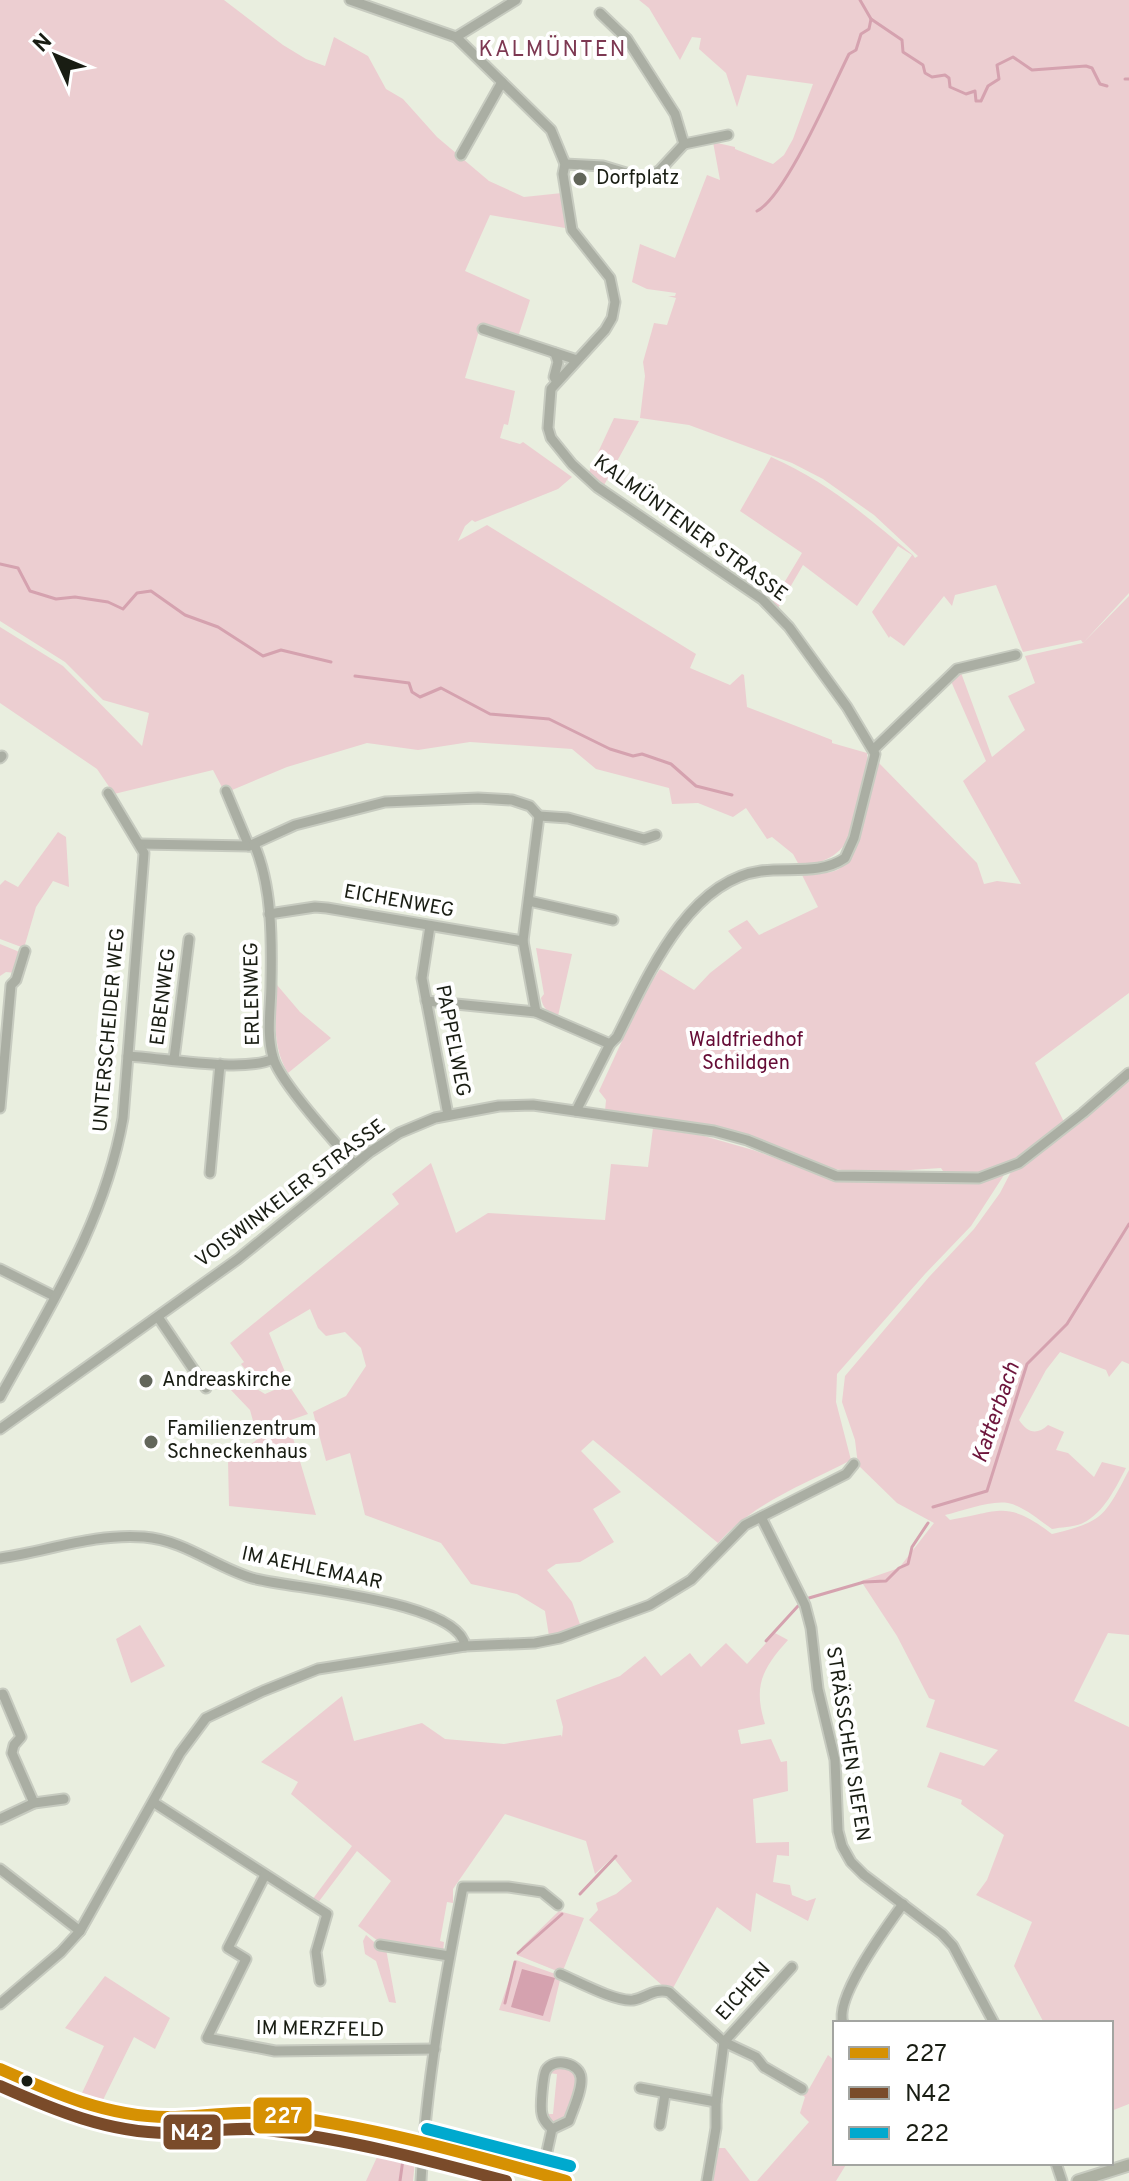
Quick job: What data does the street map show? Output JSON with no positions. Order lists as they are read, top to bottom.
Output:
{
  "streets": {
    "street": [
      "KALMÜNTENER STRASSE",
      "EICHENWEG",
      "ERLENWEG",
      "EIBENWEG",
      "UNTERSCHEIDER WEG",
      "PAPPELWEG",
      "VOISWINKELER STRASSE",
      "IM AEHLEMAAR",
      "STRÄSSCHEN SIEFEN",
      "EICHEN",
      "IM MERZFELD"
    ]
  },
  "crossings": [
    ["EICHENWEG", "ERLENWEG"],
    ["EICHENWEG", "PAPPELWEG"],
    ["ERLENWEG", "VOISWINKELER STRASSE"],
    ["PAPPELWEG", "VOISWINKELER STRASSE"]
  ],
  "districts": ["KALMÜNTEN"],
  "water": ["Katterbach"],
  "parks": ["Waldfriedhof Schildgen"],
  "places": ["Dorfplatz", "Andreaskirche", "Familienzentrum Schneckenhaus"],
  "lines": ["transit line 227", "transit line N42", "transit line 222"],
  "legend": ["227", "N42", "222"],
  "north": "top left"
}
